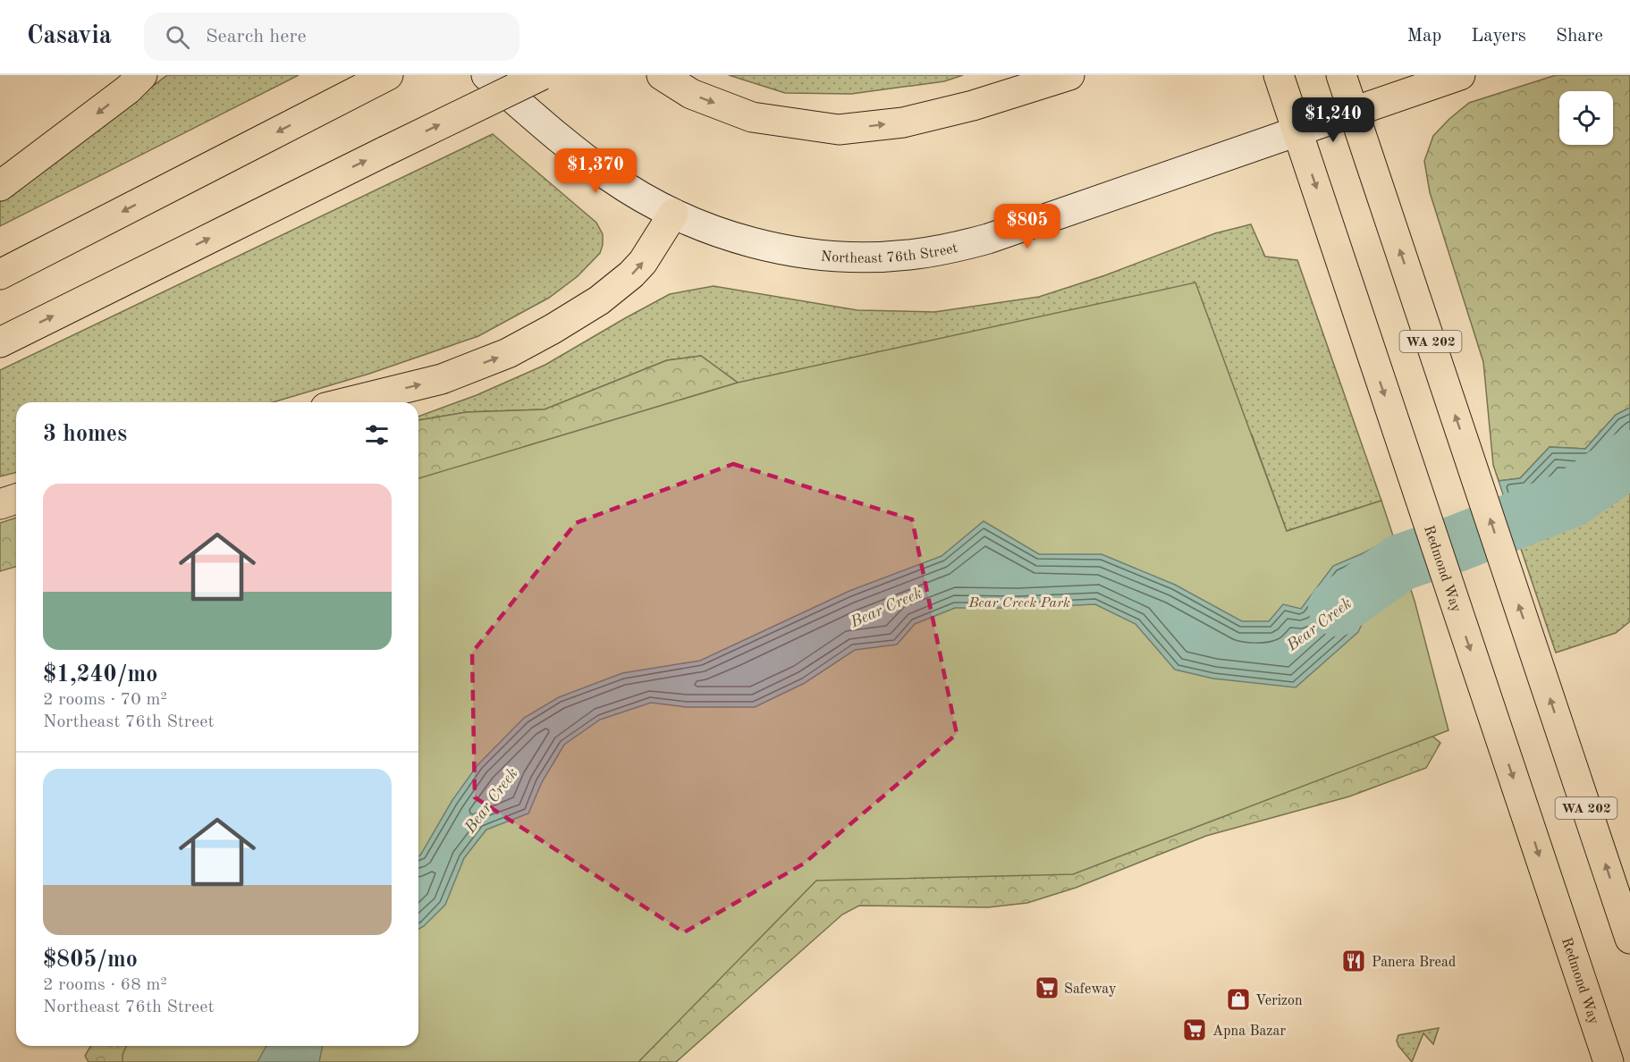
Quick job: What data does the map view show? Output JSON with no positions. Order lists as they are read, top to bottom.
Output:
{
  "streets": {
    "main road": ["Northeast 76th Street", "WA 202", "Redmond Way"]
  },
  "crossings": [
    ["Northeast 76th Street", "WA 202"],
    ["Northeast 76th Street", "Redmond Way"]
  ],
  "water": ["Bear Creek"],
  "parks": ["Bear Creek Park"],
  "places": {
    "restaurant": ["Panera Bread"],
    "supermarket": ["Safeway", "Apna Bazar"],
    "shop": ["Verizon"]
  },
  "page": {
    "header": "Casavia",
    "search": "Search here",
    "nav": ["Map", "Layers", "Share"],
    "price": ["$1,240", "$1,370", "$805"],
    "heading": "3 homes",
    "list": [
      {
        "name": "$1,240/mo",
        "note": "2 rooms · 70 m² · Northeast 76th Street"
      },
      {
        "name": "$805/mo",
        "note": "2 rooms · 68 m² · Northeast 76th Street"
      }
    ]
  }
}
